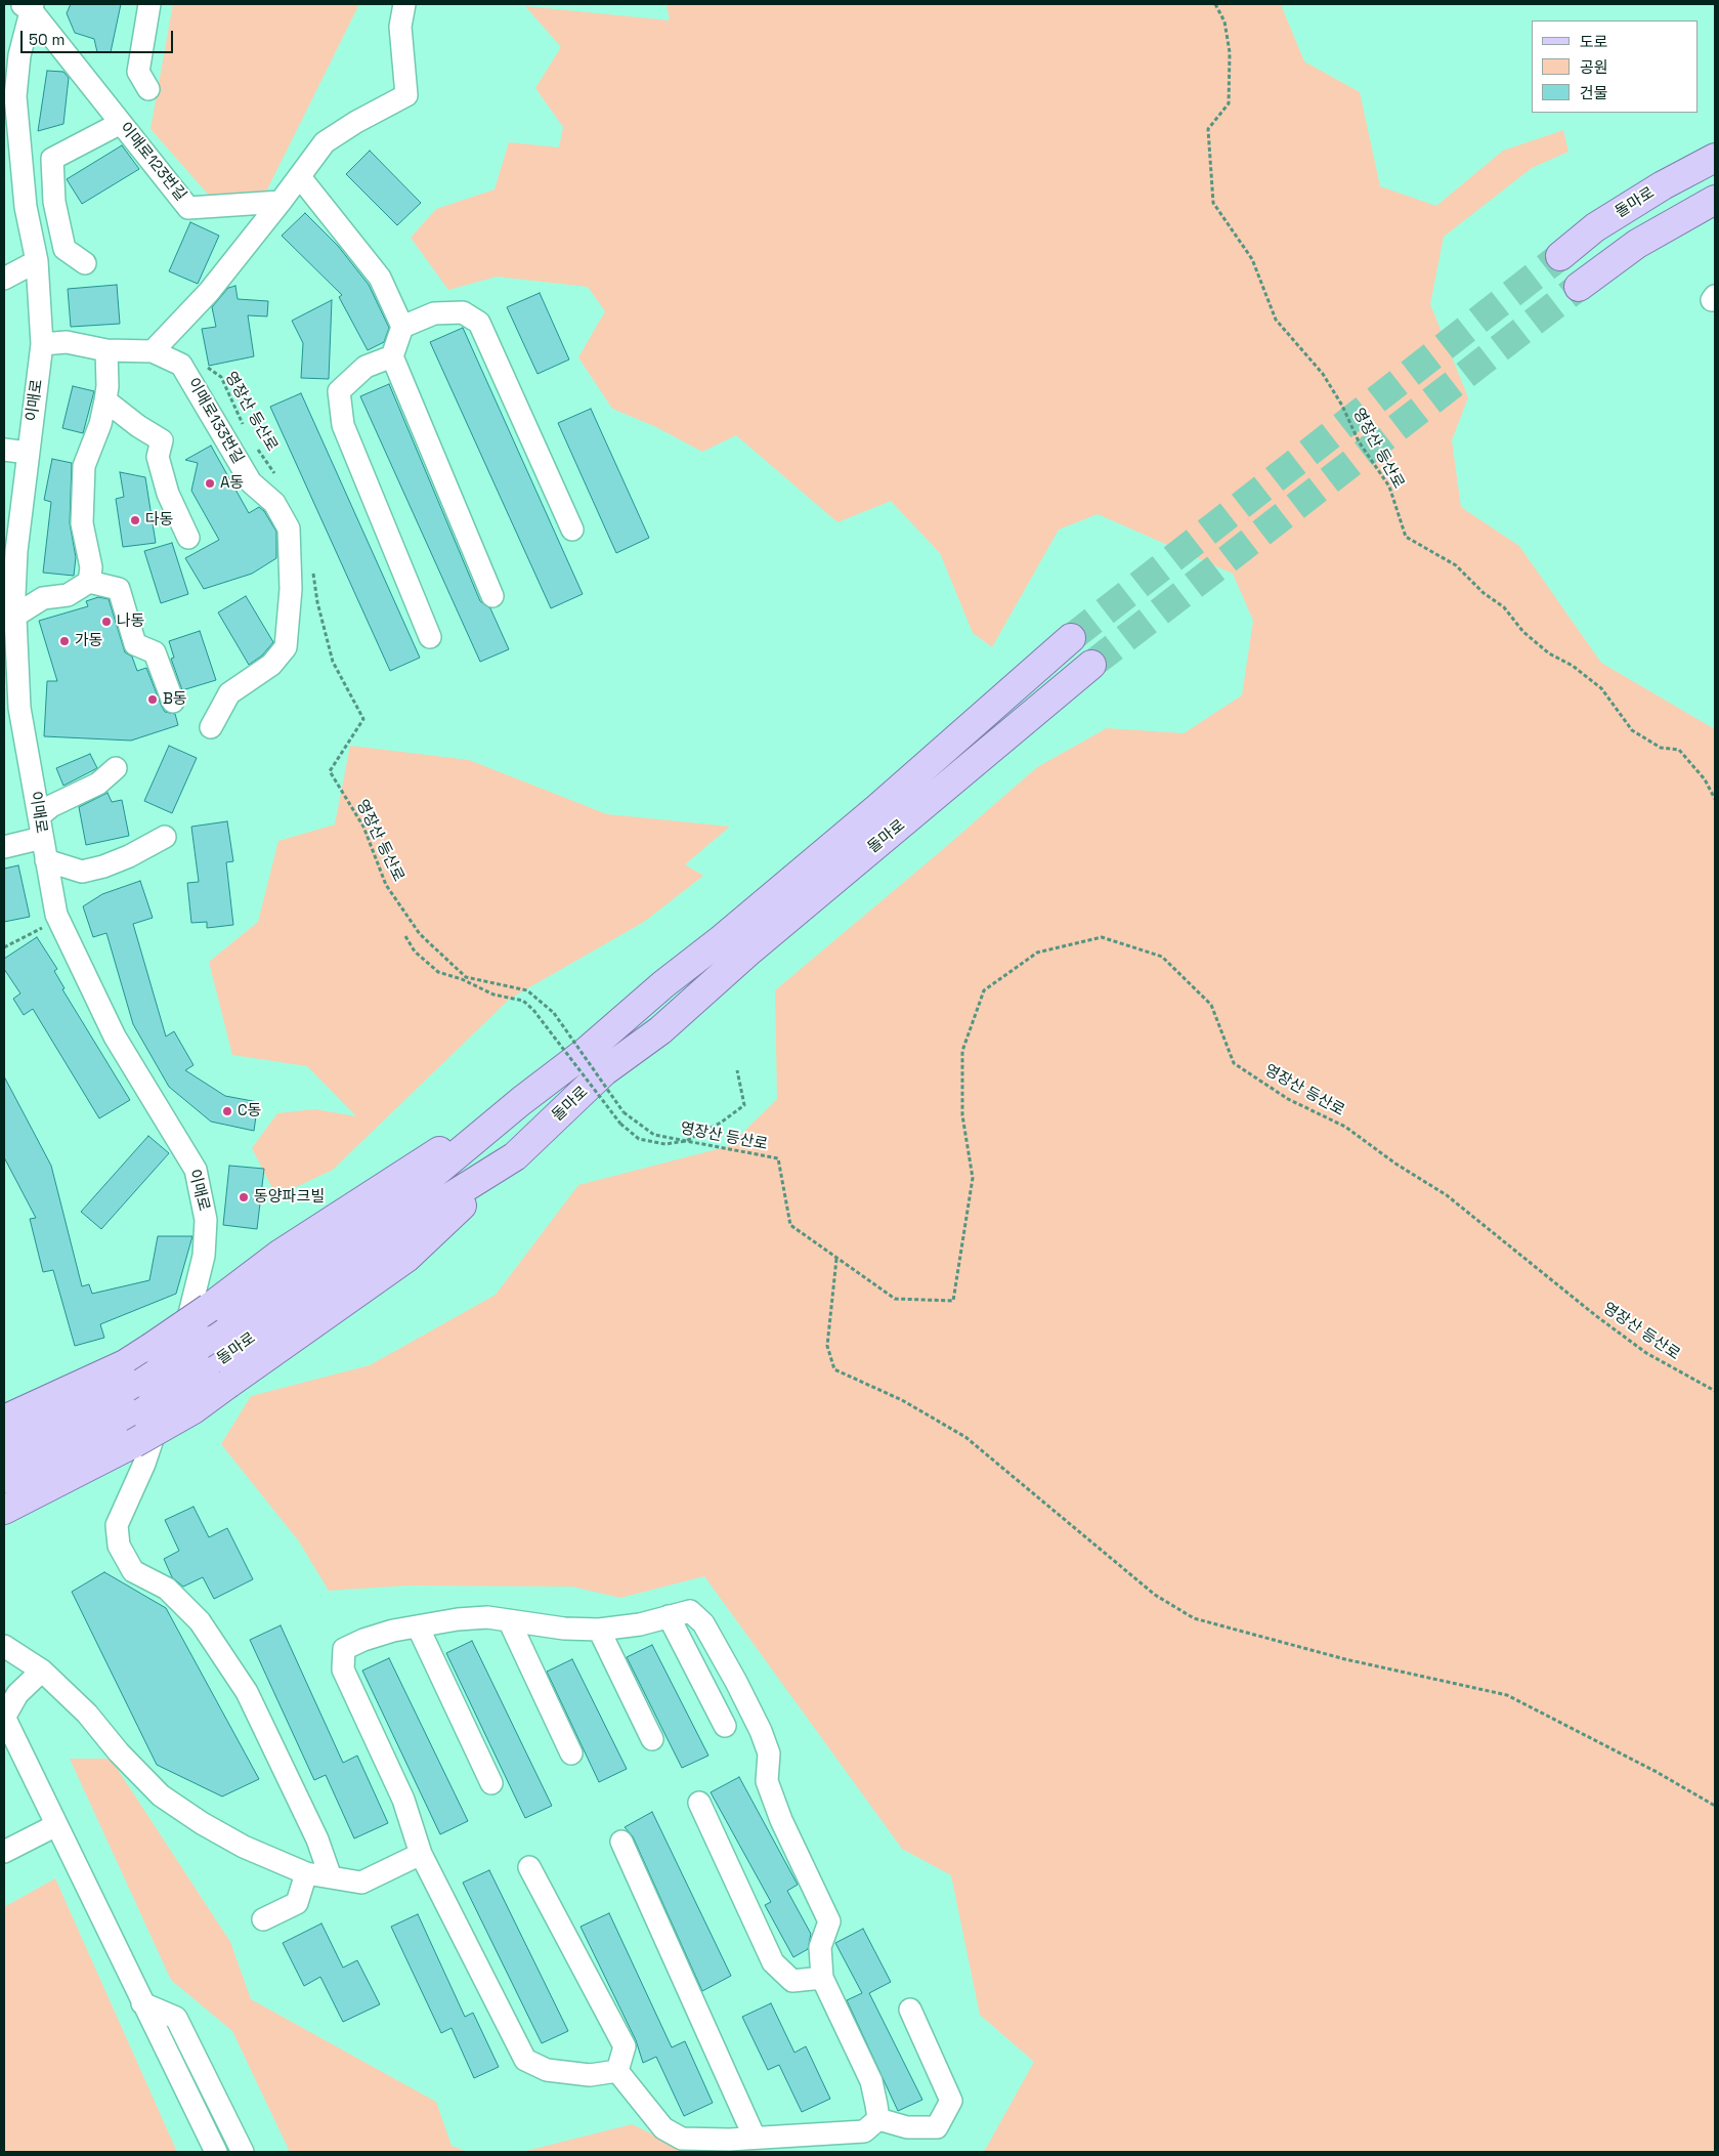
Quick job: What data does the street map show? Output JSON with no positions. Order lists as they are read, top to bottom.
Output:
{
  "streets": {
    "main road": ["돌마로"],
    "street": ["이매로123번길", "이매로", "이매로133번길"],
    "path": ["영장산 등산로"]
  },
  "crossings": [
    ["이매로123번길", "이매로"],
    ["이매로", "이매로133번길"]
  ],
  "places": [
    "A동",
    "다동",
    "나동",
    "가동",
    "B동",
    "C동",
    "동양파크빌"
  ],
  "legend": ["도로", "공원", "건물"],
  "scale_bar": "50 m"
}
